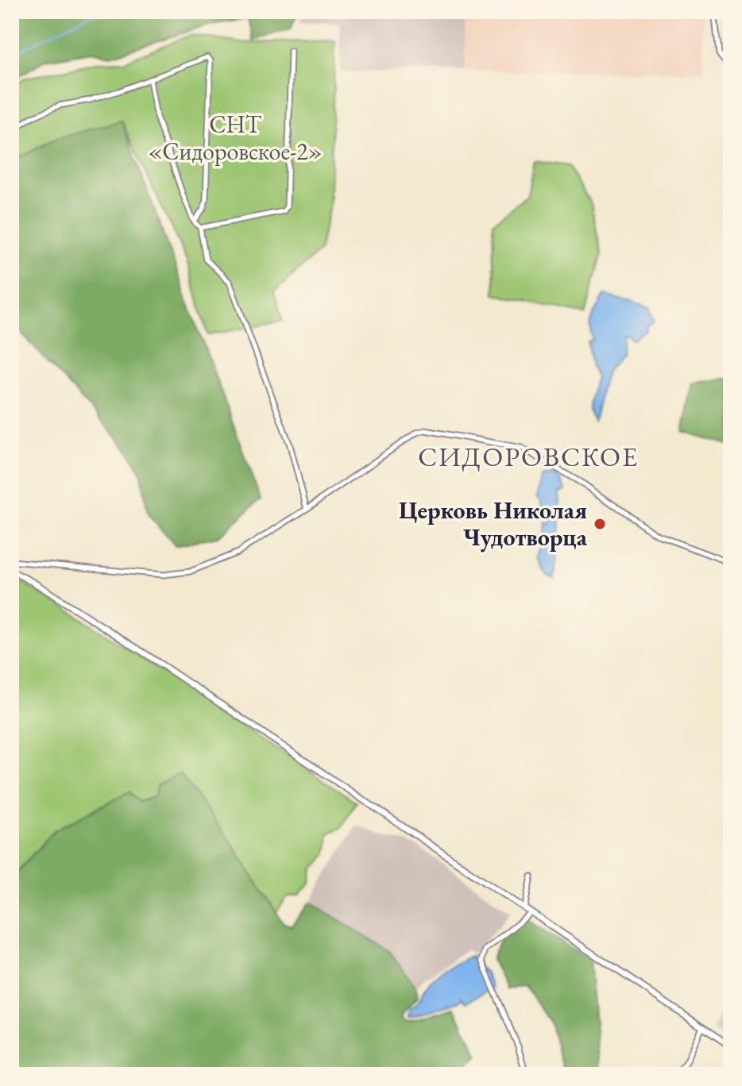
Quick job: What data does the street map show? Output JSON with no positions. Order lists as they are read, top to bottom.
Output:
{
  "districts": ["СИДОРОВСКОЕ"],
  "parks": ["СНТ «Сидоровское-2»"],
  "places": ["Церковь Николая Чудотворца"]
}
